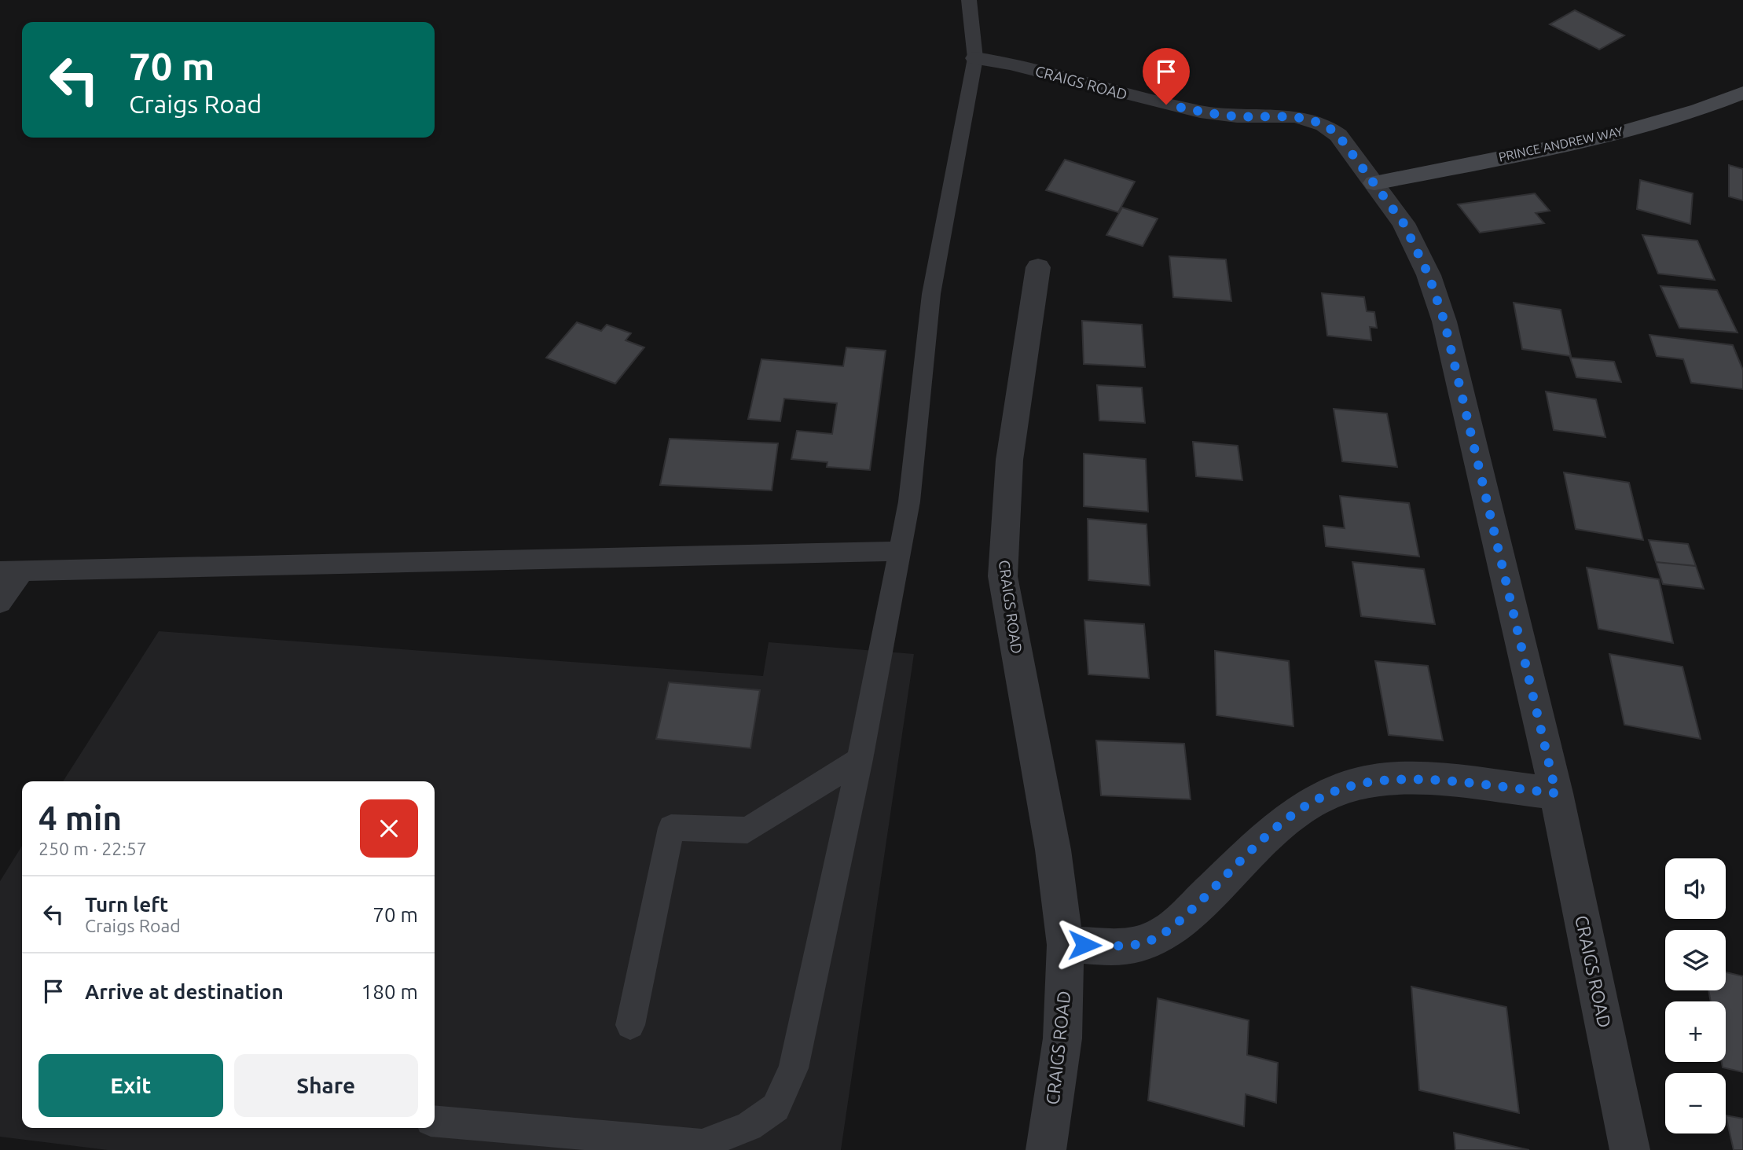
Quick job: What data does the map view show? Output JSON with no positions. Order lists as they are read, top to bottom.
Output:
{
  "streets": {
    "street": ["CRAIGS ROAD", "PRINCE ANDREW WAY"]
  },
  "crossings": [
    ["CRAIGS ROAD", "PRINCE ANDREW WAY"]
  ],
  "page": {
    "turn": ["70 m", "Craigs Road"],
    "heading": ["4 min", "250 m · 22:57"],
    "map_buttons": ["+", "−"],
    "list": [
      {
        "name": "Turn left",
        "note": "Craigs Road",
        "value": "70 m"
      },
      {
        "name": "Arrive at destination",
        "value": "180 m"
      }
    ],
    "buttons": ["Exit", "Share"]
  }
}
